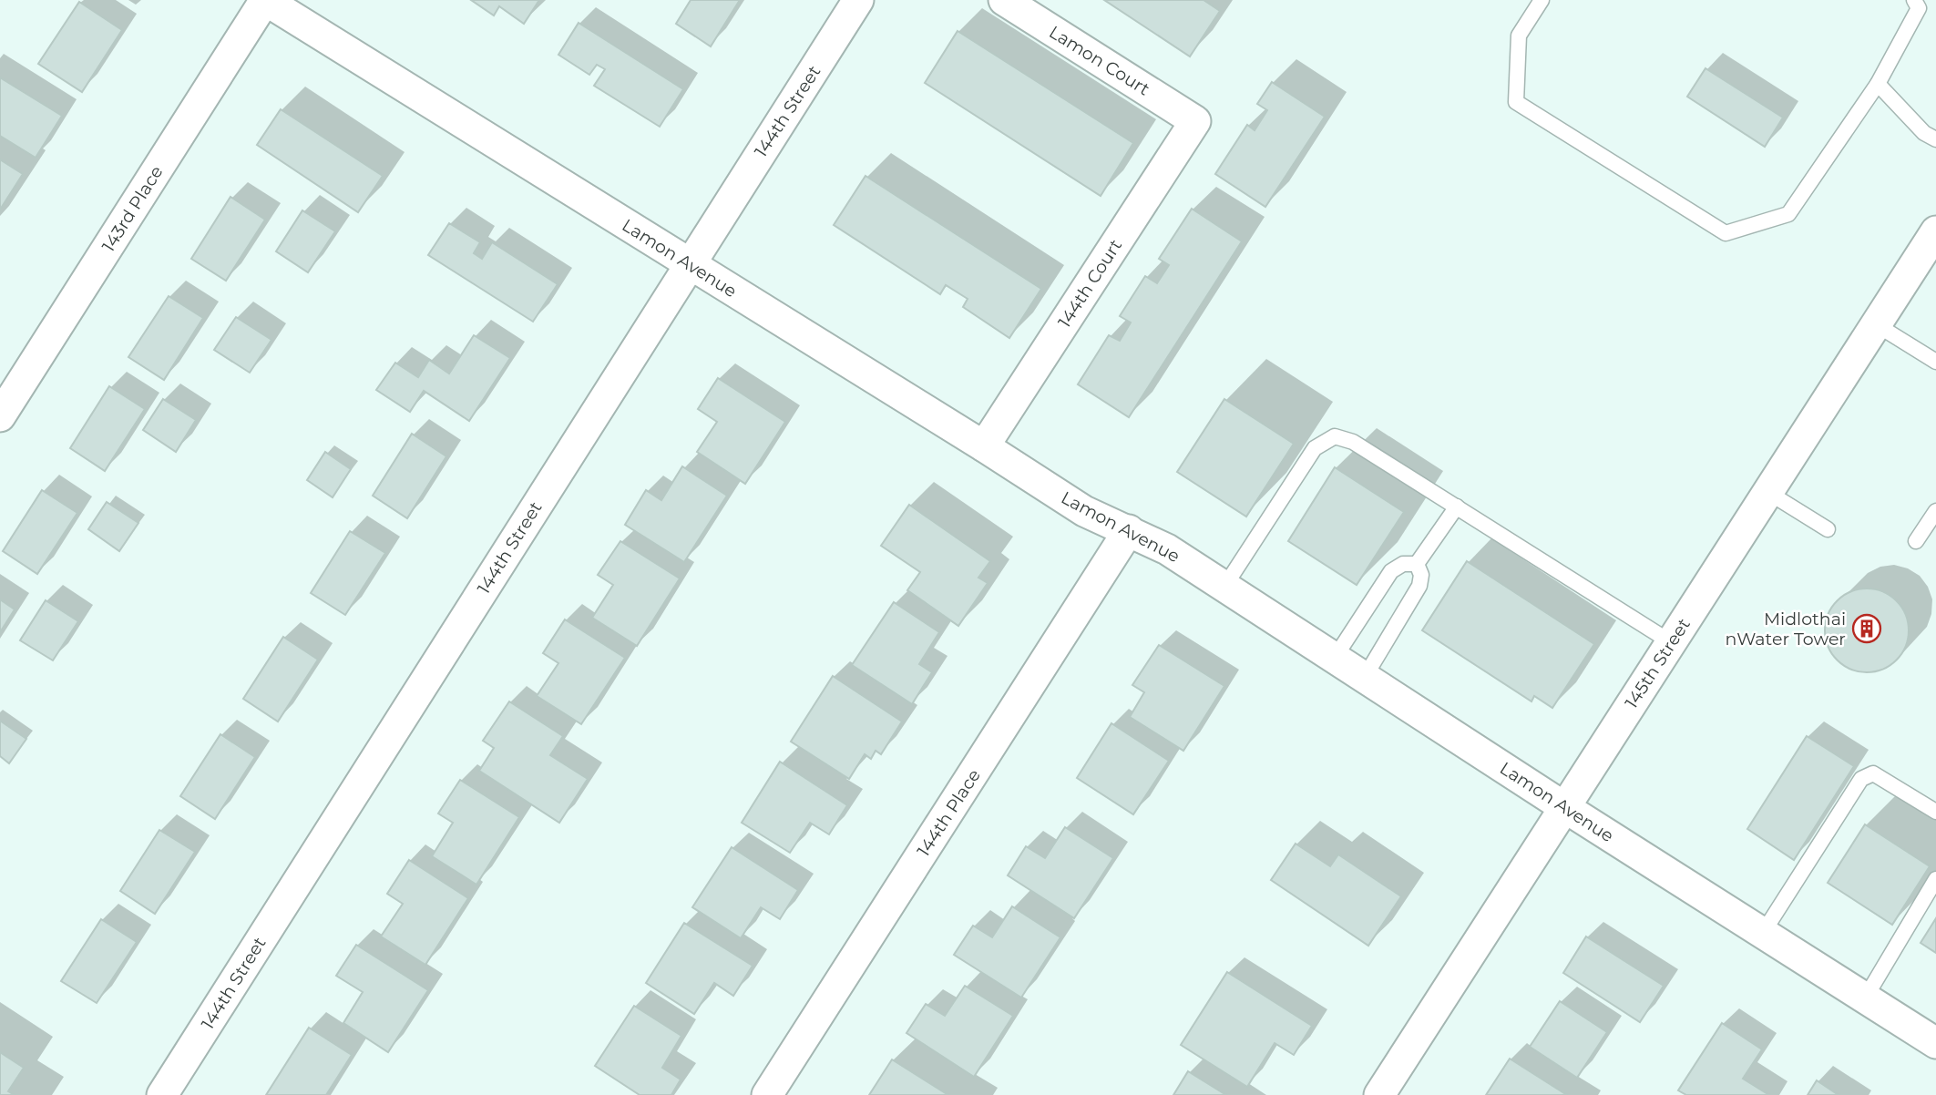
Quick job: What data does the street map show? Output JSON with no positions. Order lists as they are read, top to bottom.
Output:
{
  "streets": {
    "street": [
      "Lamon Court",
      "144th Street",
      "143rd Place",
      "Lamon Avenue",
      "144th Court",
      "145th Street",
      "144th Place"
    ]
  },
  "crossings": [
    ["Lamon Court", "144th Court"],
    ["144th Street", "Lamon Avenue"],
    ["143rd Place", "Lamon Avenue"],
    ["Lamon Avenue", "144th Court"],
    ["Lamon Avenue", "145th Street"],
    ["Lamon Avenue", "144th Place"]
  ],
  "places": {
    "building": ["Midlothai nWater Tower"]
  }
}
